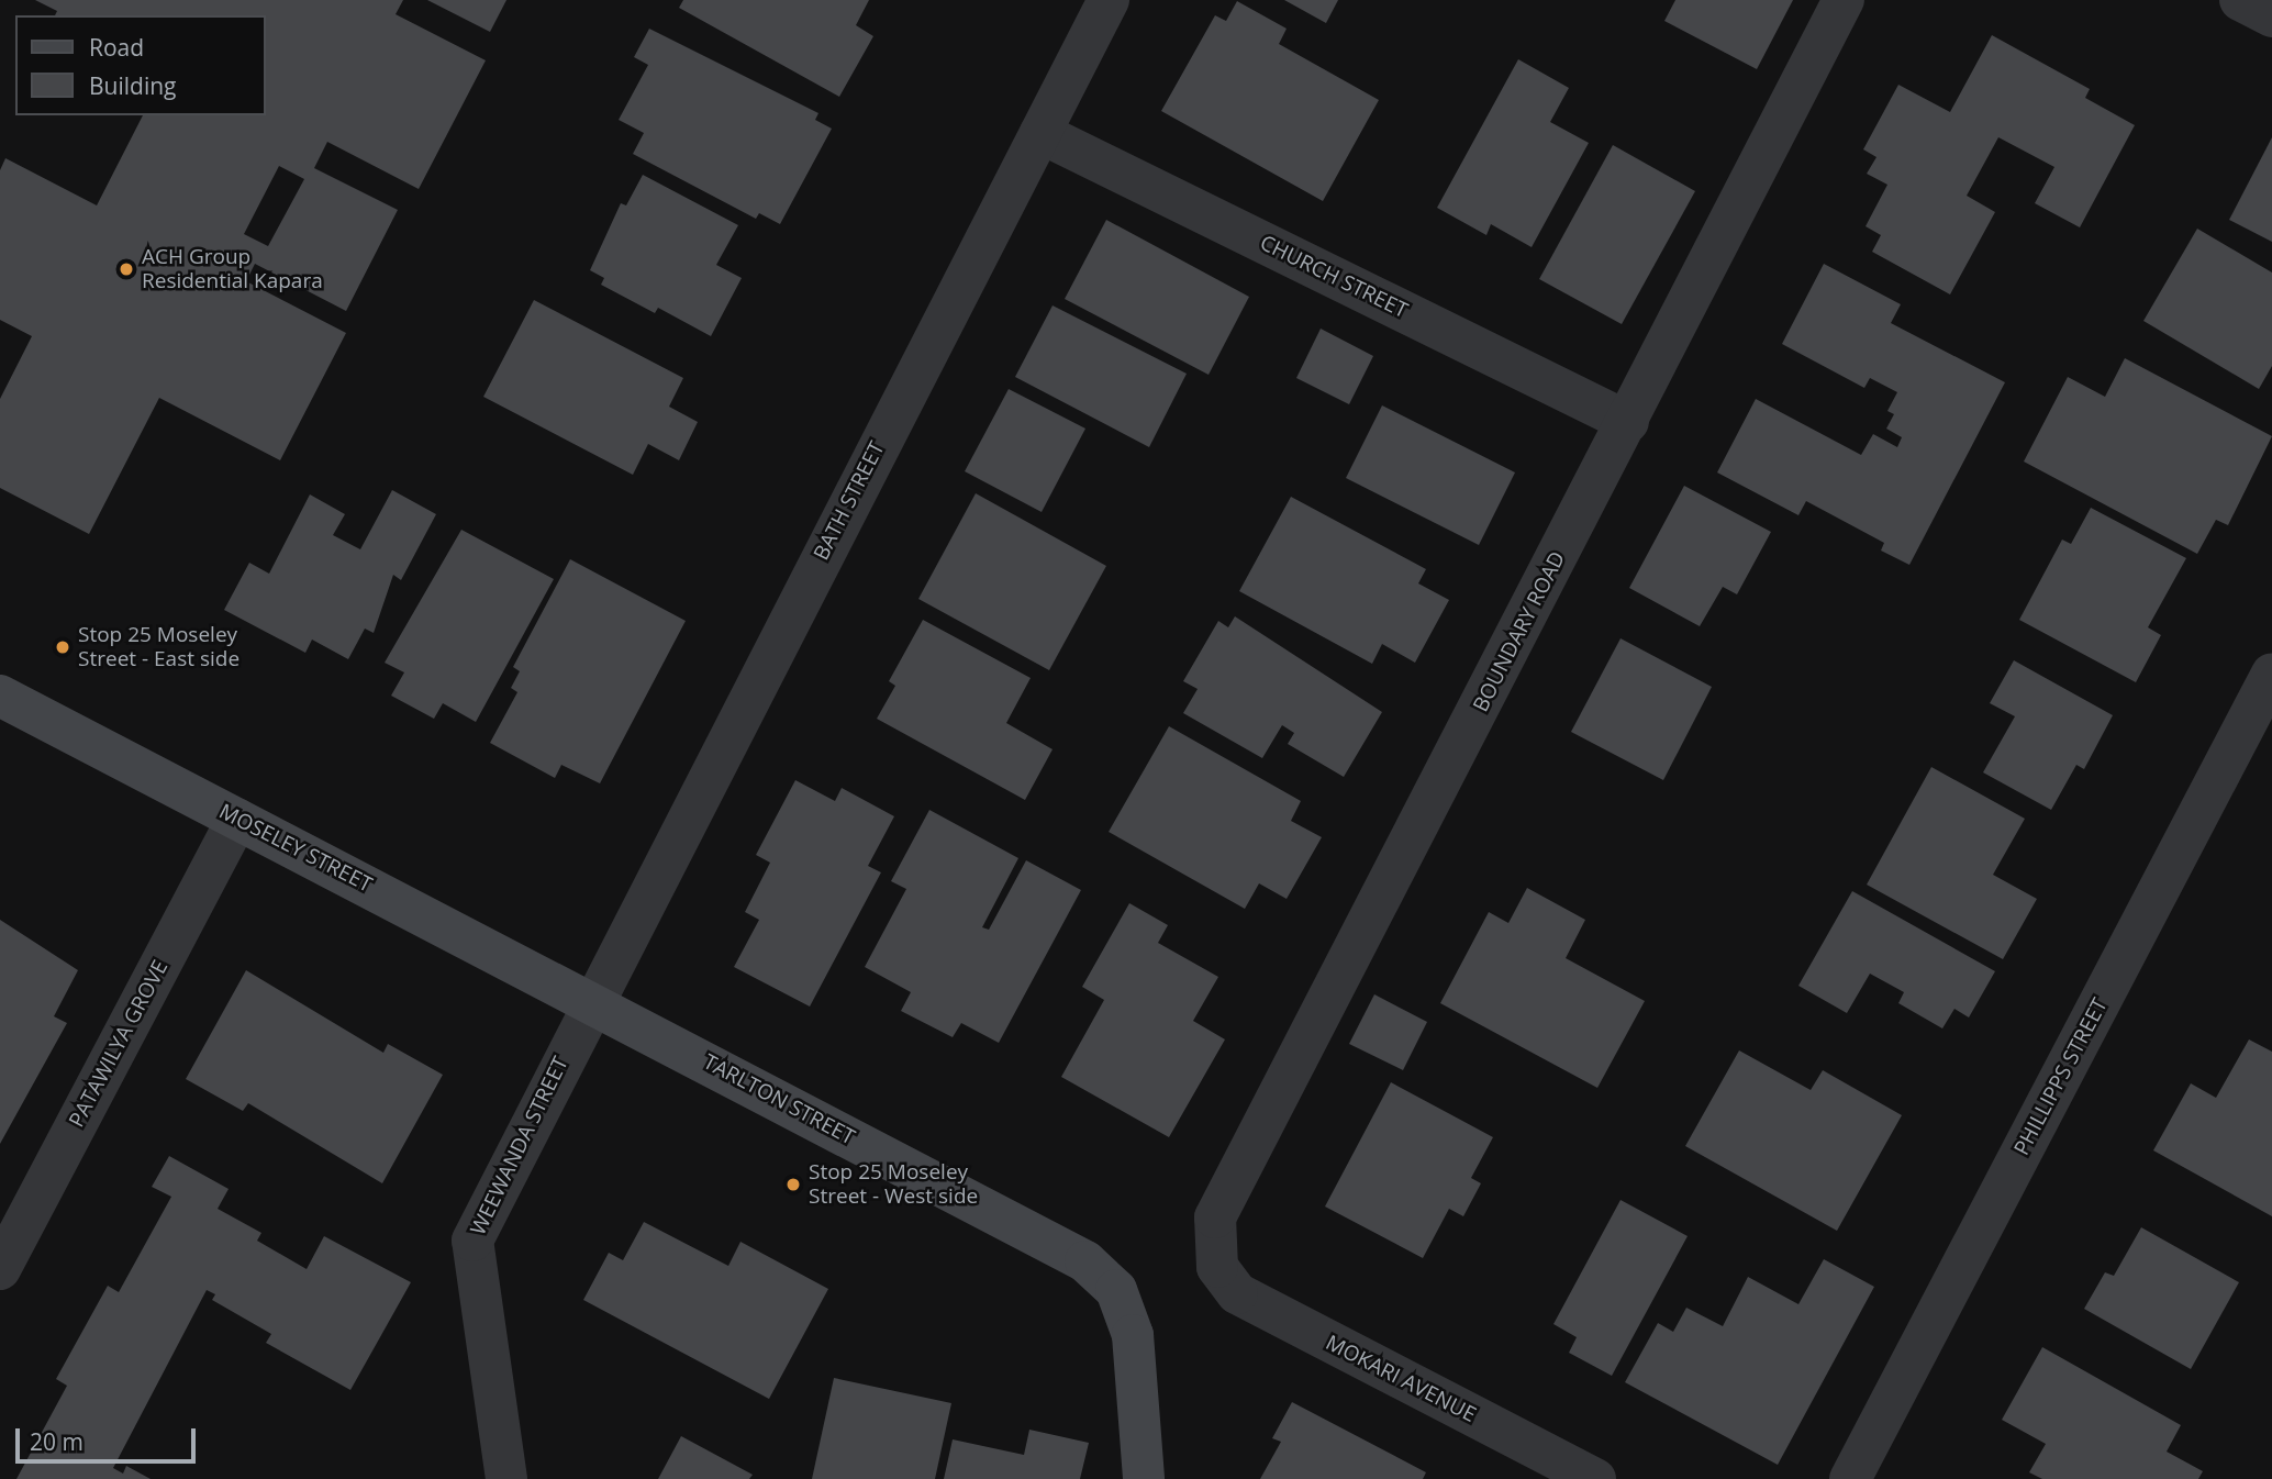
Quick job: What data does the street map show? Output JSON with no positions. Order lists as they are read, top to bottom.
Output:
{
  "streets": {
    "street": [
      "CHURCH STREET",
      "BATH STREET",
      "BOUNDARY ROAD",
      "MOSELEY STREET",
      "PATAWILYA GROVE",
      "PHILLIPPS STREET",
      "TARLTON STREET",
      "WEEWANDA STREET",
      "MOKARI AVENUE"
    ]
  },
  "crossings": [
    ["CHURCH STREET", "BATH STREET"],
    ["CHURCH STREET", "BOUNDARY ROAD"],
    ["BATH STREET", "MOSELEY STREET"],
    ["BATH STREET", "TARLTON STREET"],
    ["BATH STREET", "WEEWANDA STREET"],
    ["BOUNDARY ROAD", "MOKARI AVENUE"],
    ["MOSELEY STREET", "PATAWILYA GROVE"],
    ["MOSELEY STREET", "TARLTON STREET"],
    ["MOSELEY STREET", "WEEWANDA STREET"],
    ["TARLTON STREET", "WEEWANDA STREET"]
  ],
  "places": ["ACH Group Residential Kapara", "Stop 25 Moseley Street - East side", "Stop 25 Moseley Street - West side"],
  "legend": ["Road", "Building"],
  "scale_bar": "20 m"
}
